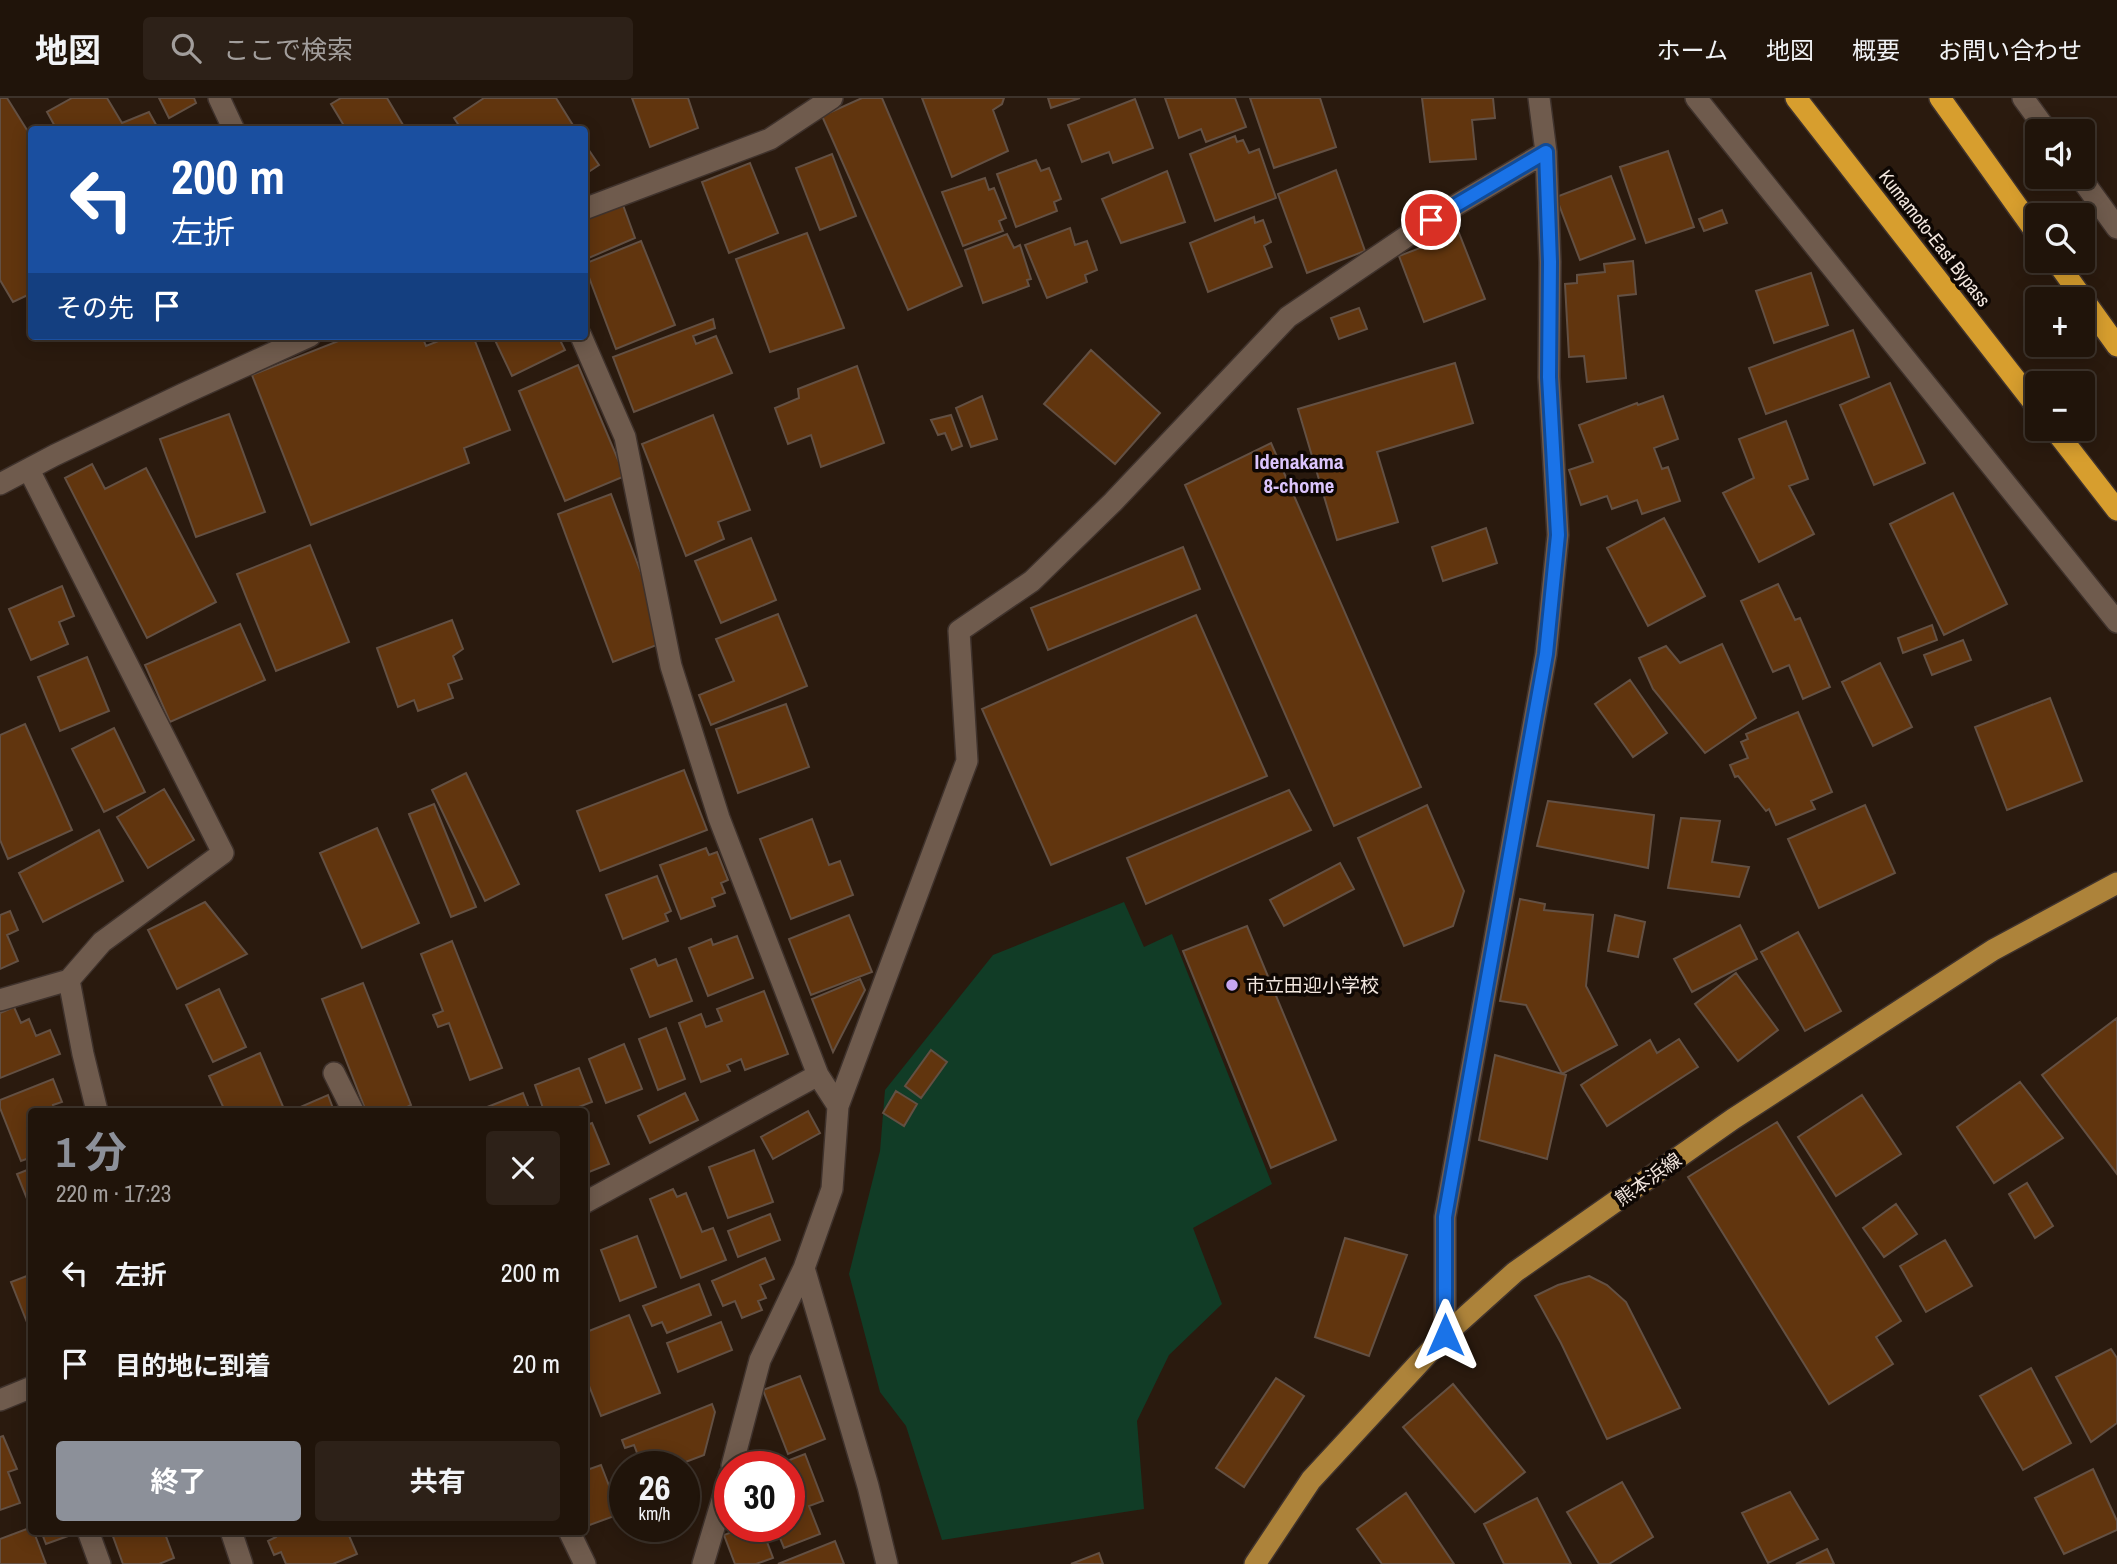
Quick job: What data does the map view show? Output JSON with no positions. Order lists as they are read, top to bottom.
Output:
{
  "streets": {
    "highway": ["Kumamoto-East Bypass"],
    "main road": ["熊本浜線"]
  },
  "districts": ["Idenakama 8-chome"],
  "places": ["市立田迎小学校"],
  "page": {
    "header": "地図",
    "search": "ここで検索",
    "nav": [
      "ホーム",
      "地図",
      "概要",
      "お問い合わせ"
    ],
    "map_buttons": ["+", "−"],
    "turn": ["200 m", "左折"],
    "then": "その先",
    "heading": ["1 分", "220 m · 17:23"],
    "list": [
      {
        "name": "左折",
        "value": "200 m"
      },
      {
        "name": "目的地に到着",
        "value": "20 m"
      }
    ],
    "buttons": ["終了", "共有"],
    "speed": "26 km/h",
    "limit": "30"
  }
}
